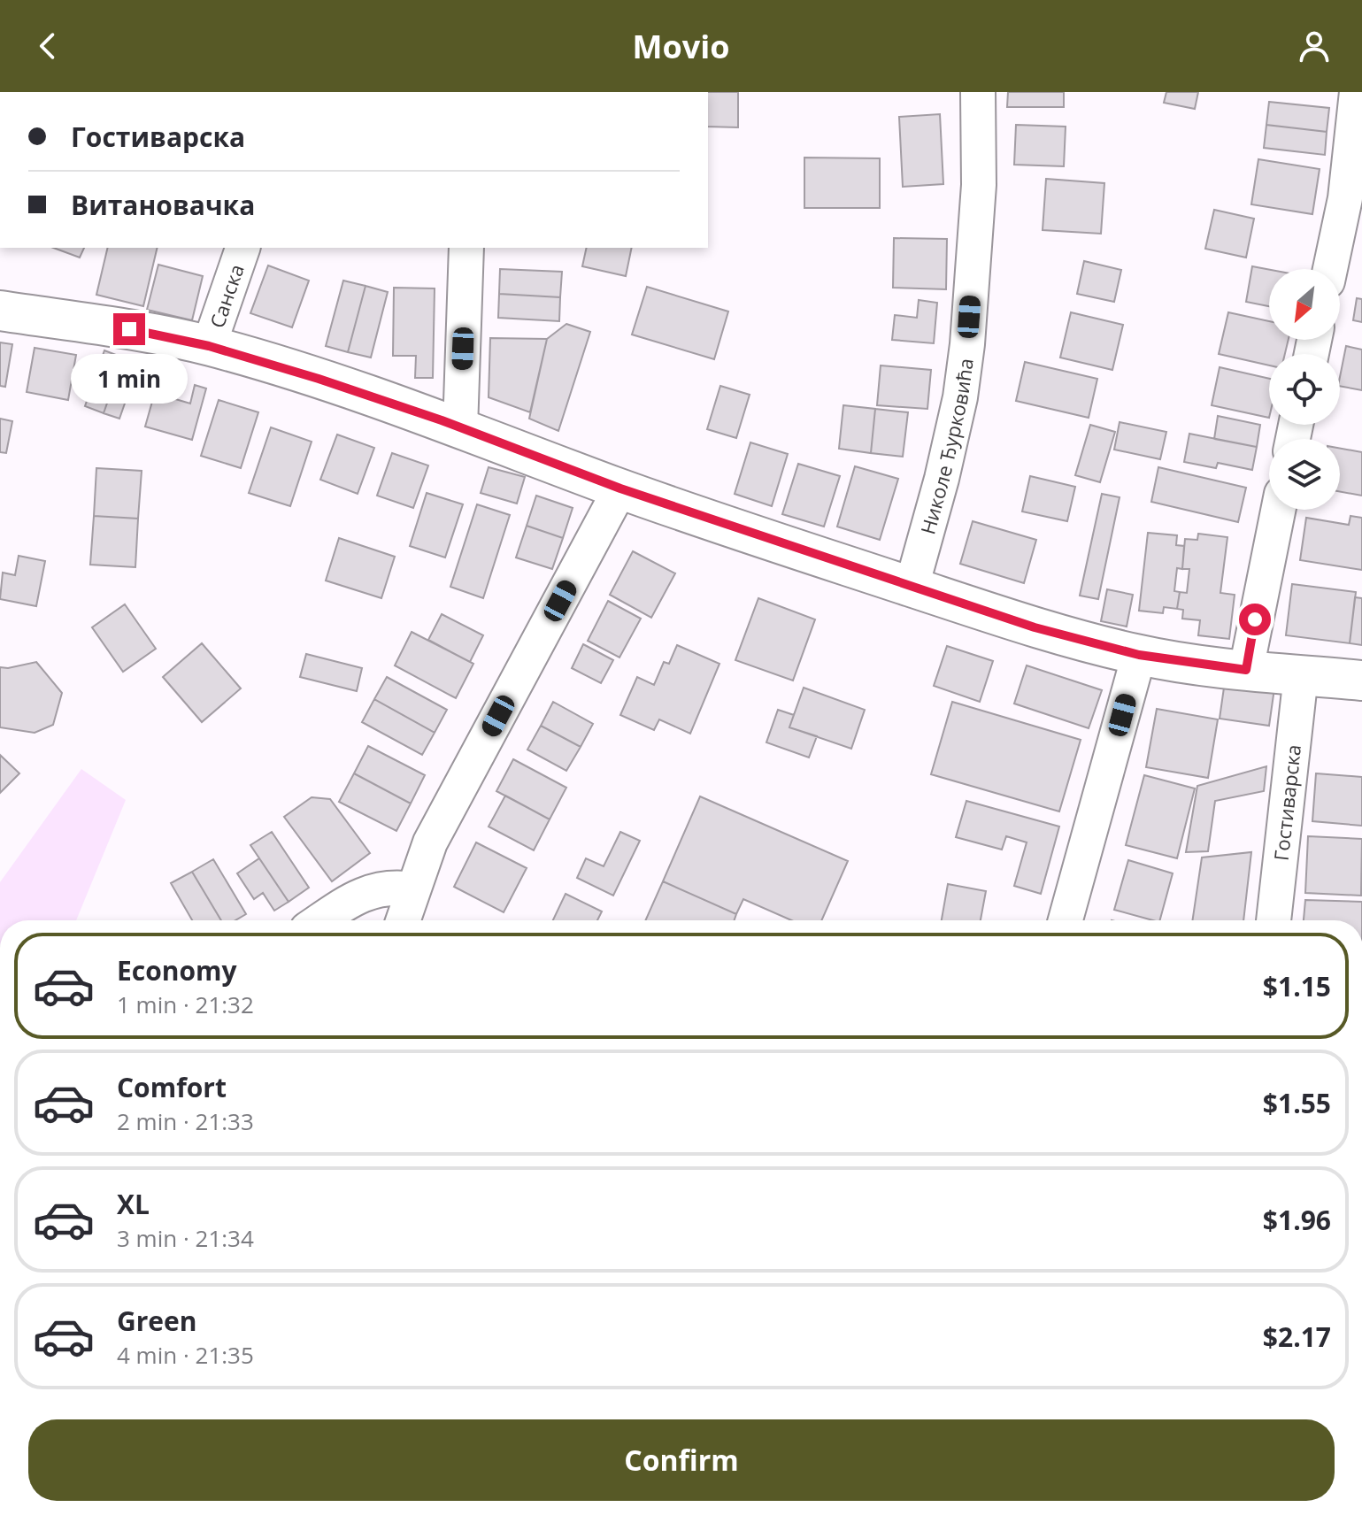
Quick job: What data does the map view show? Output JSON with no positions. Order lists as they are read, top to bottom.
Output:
{
  "streets": {
    "street": ["Санска", "Николе Ђурковића", "Гостиварска"]
  },
  "north": "bottom left",
  "page": {
    "header": "Movio",
    "banner": ["Гостиварска", "Витановачка"],
    "bubble": "1 min",
    "list": [
      {
        "name": "Economy",
        "note": "1 min · 21:32",
        "value": "$1.15"
      },
      {
        "name": "Comfort",
        "note": "2 min · 21:33",
        "value": "$1.55"
      },
      {
        "name": "XL",
        "note": "3 min · 21:34",
        "value": "$1.96"
      },
      {
        "name": "Green",
        "note": "4 min · 21:35",
        "value": "$2.17"
      }
    ],
    "buttons": "Confirm"
  }
}
